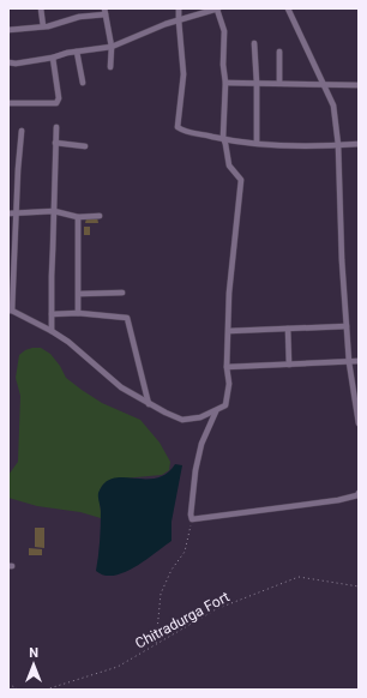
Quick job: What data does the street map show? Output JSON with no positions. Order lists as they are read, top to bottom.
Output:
{
  "streets": {
    "path": ["Chitradurga Fort"]
  },
  "north": "top"
}
